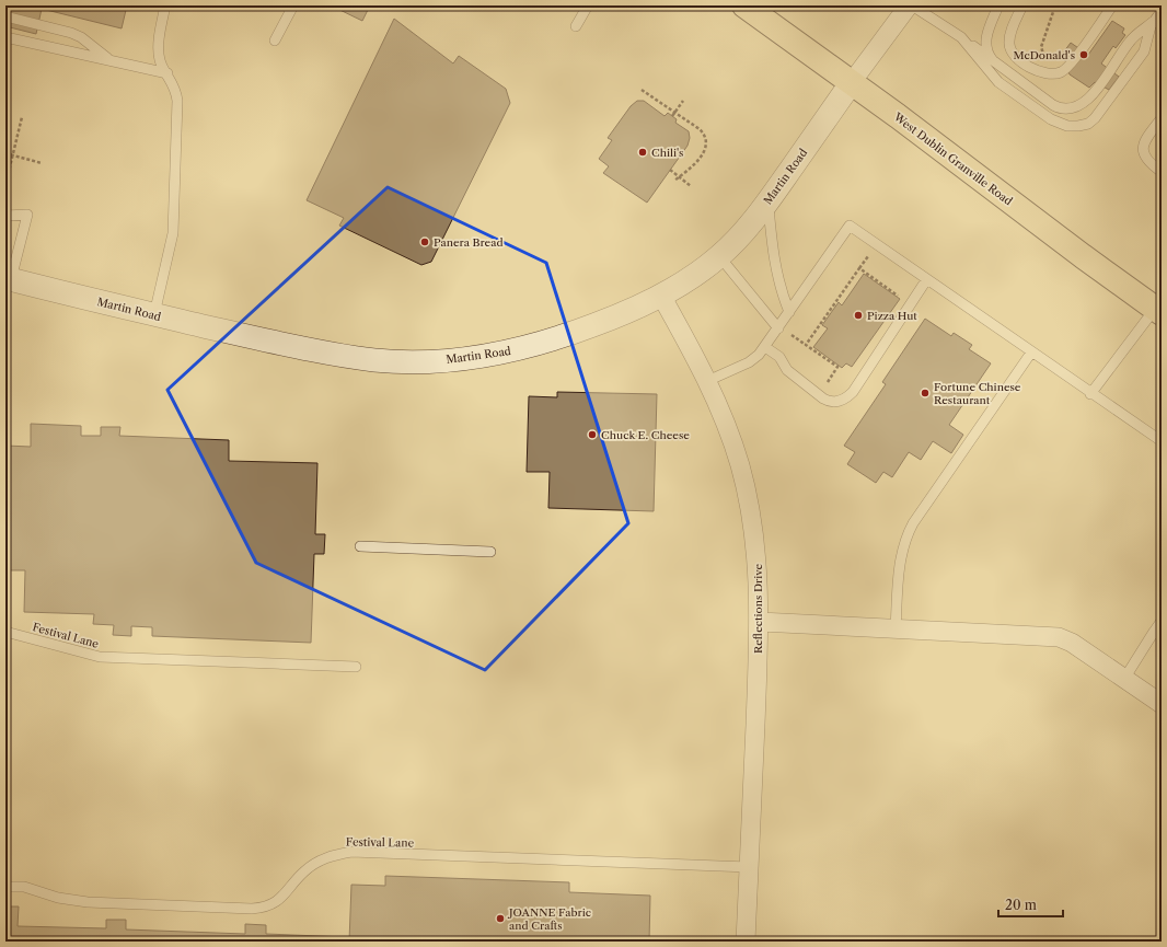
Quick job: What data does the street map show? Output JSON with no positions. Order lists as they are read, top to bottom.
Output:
{
  "streets": {
    "main road": ["West Dublin Granville Road"],
    "street": ["Martin Road", "Reflections Drive"],
    "lane": ["Festival Lane"]
  },
  "crossings": [
    ["West Dublin Granville Road", "Martin Road"],
    ["Martin Road", "Reflections Drive"],
    ["Reflections Drive", "Festival Lane"]
  ],
  "places": [
    "McDonald's",
    "Chili's",
    "Panera Bread",
    "Pizza Hut",
    "Fortune Chinese Restaurant",
    "Chuck E. Cheese",
    "JOANNE Fabric and Crafts"
  ],
  "scale_bar": "20 m"
}
